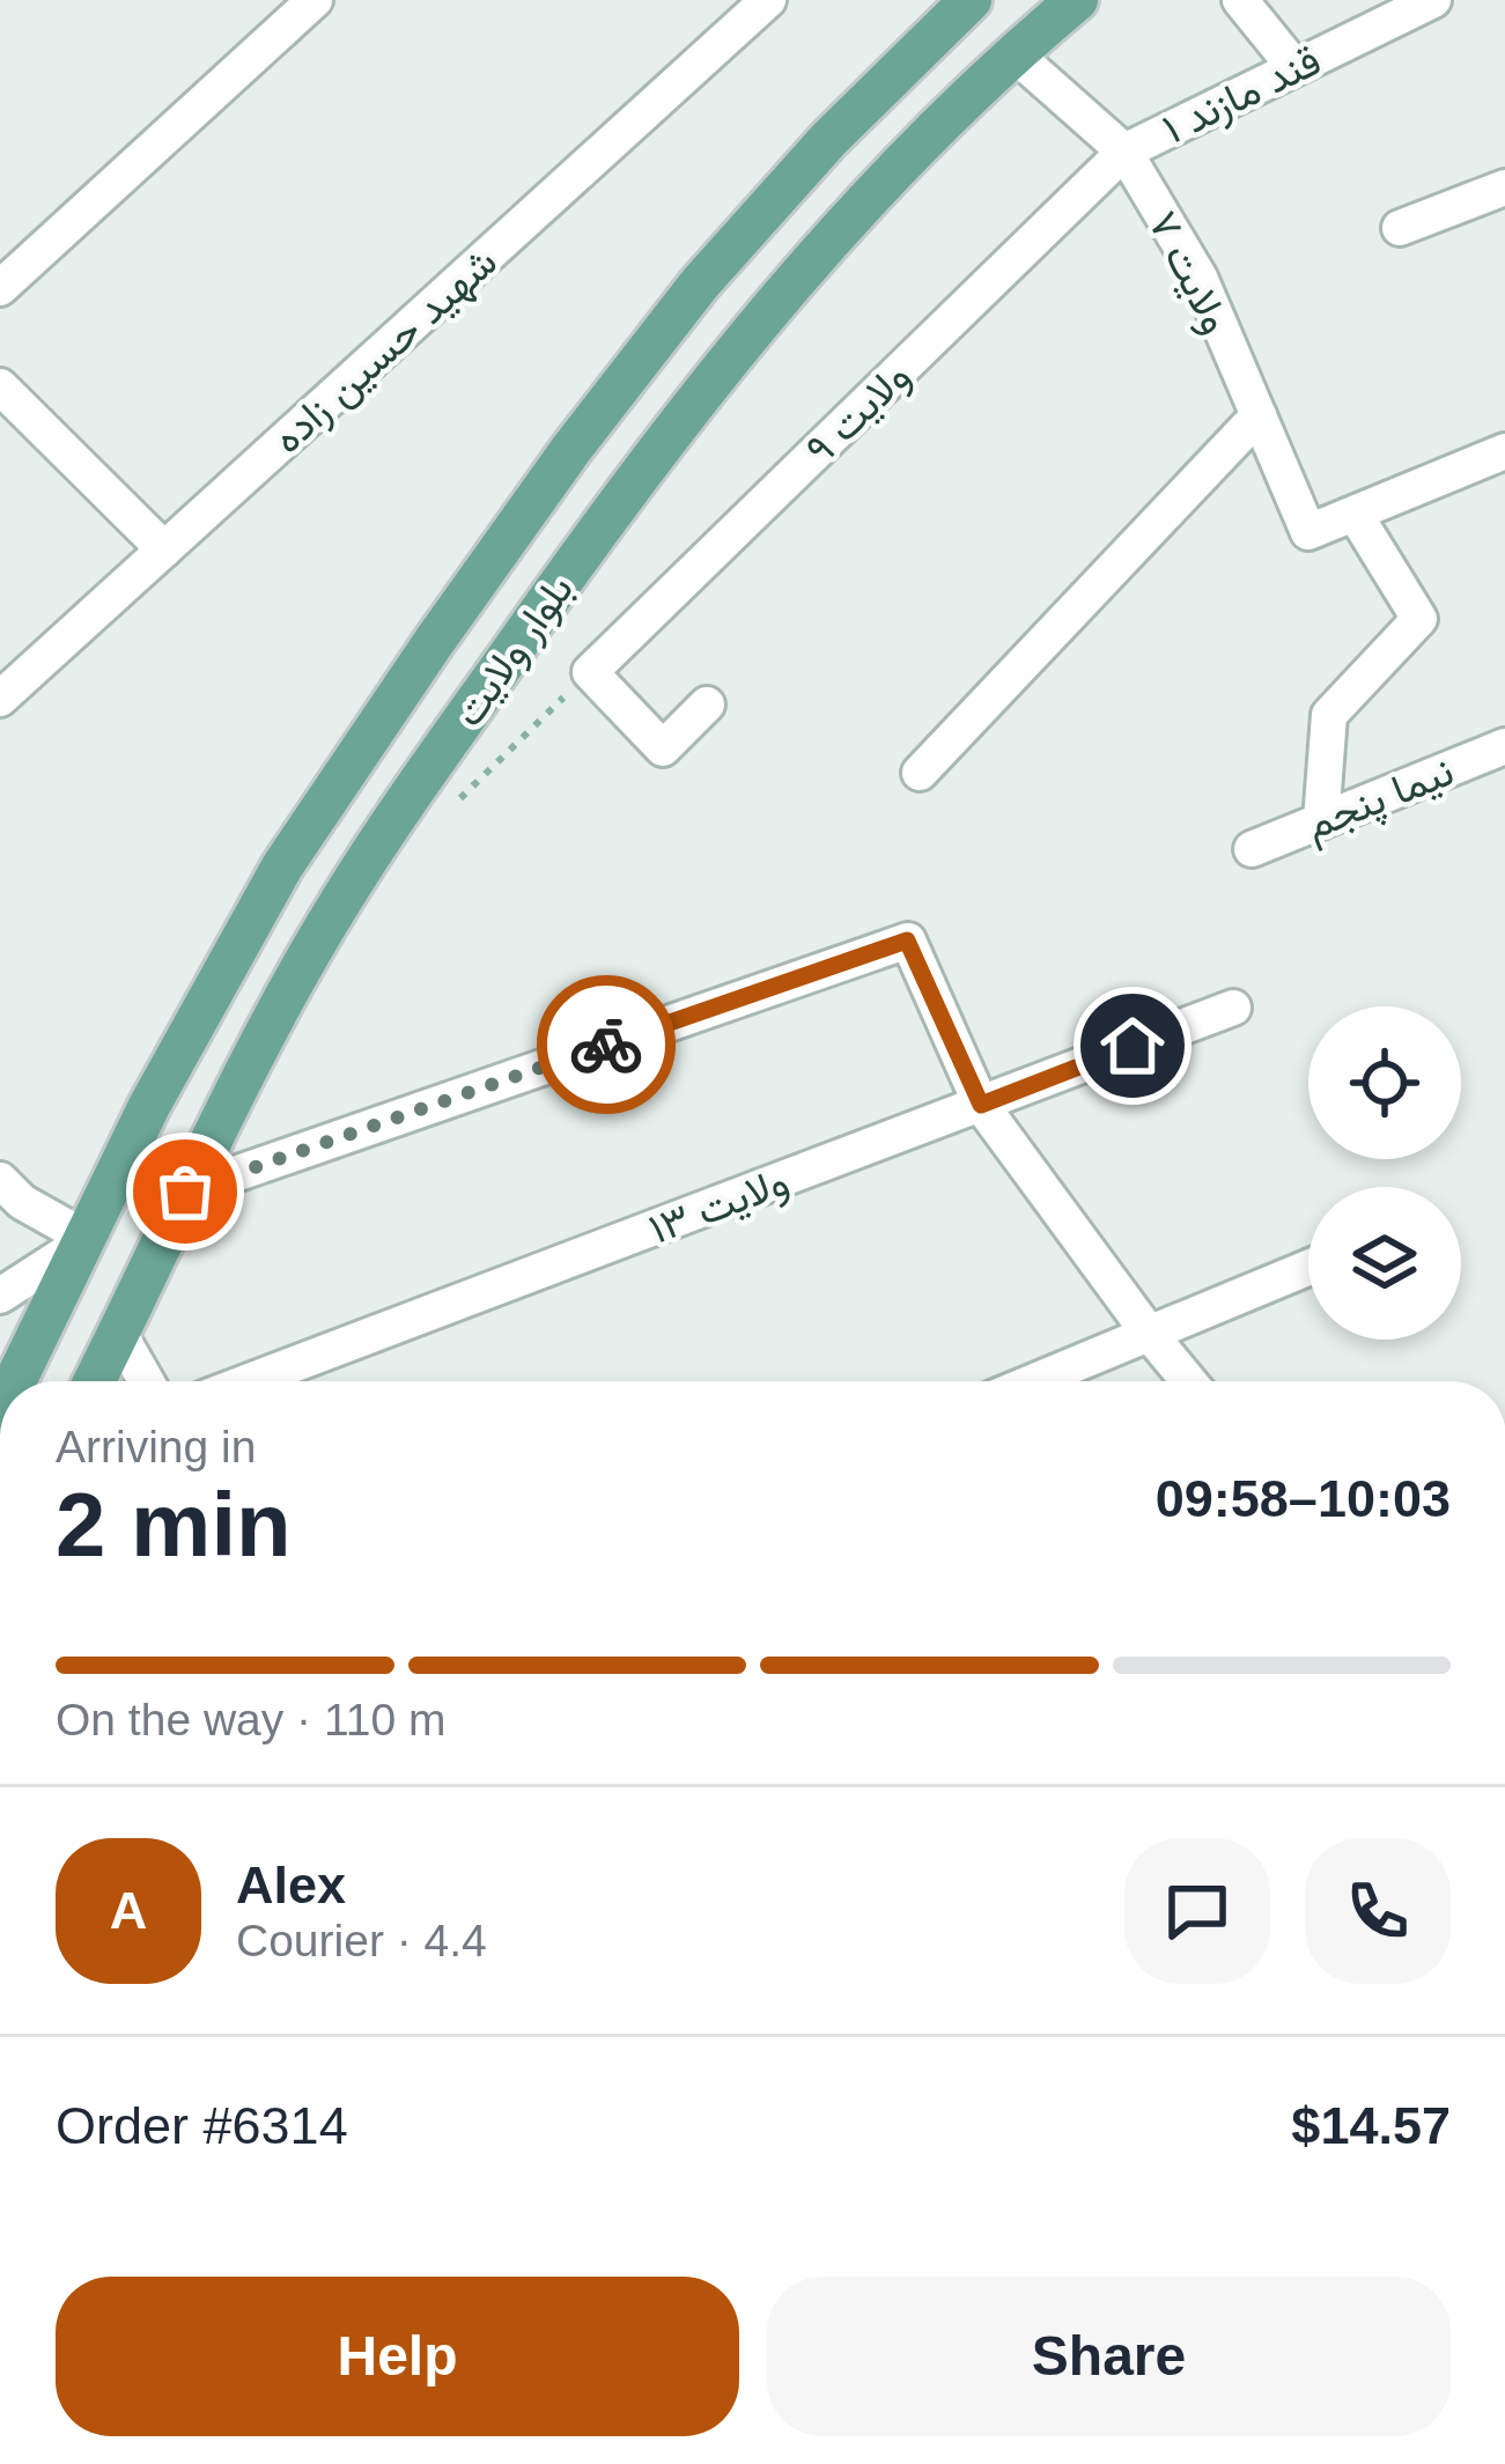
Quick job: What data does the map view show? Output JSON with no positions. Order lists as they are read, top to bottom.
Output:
{
  "streets": {
    "main road": ["بلوار ولایت"],
    "street": [
      "قند مازند ۱",
      "ولایت ۷",
      "شهید حسین زاده",
      "ولایت ۹",
      "نیما پنجم",
      "ولایت ۱۳"
    ]
  },
  "crossings": [
    ["قند مازند ۱", "ولایت ۷"],
    ["قند مازند ۱", "ولایت ۹"],
    ["ولایت ۷", "ولایت ۹"],
    ["ولایت ۷", "بلوار ولایت"]
  ],
  "page": {
    "heading": ["2 min", "Arriving in", "09:58–10:03"],
    "panel": [
      "Alex",
      "Courier · 4.4",
      "Order #6314",
      "$14.57"
    ],
    "bar": "On the way · 110 m",
    "round": "A",
    "buttons": ["Help", "Share"]
  }
}
